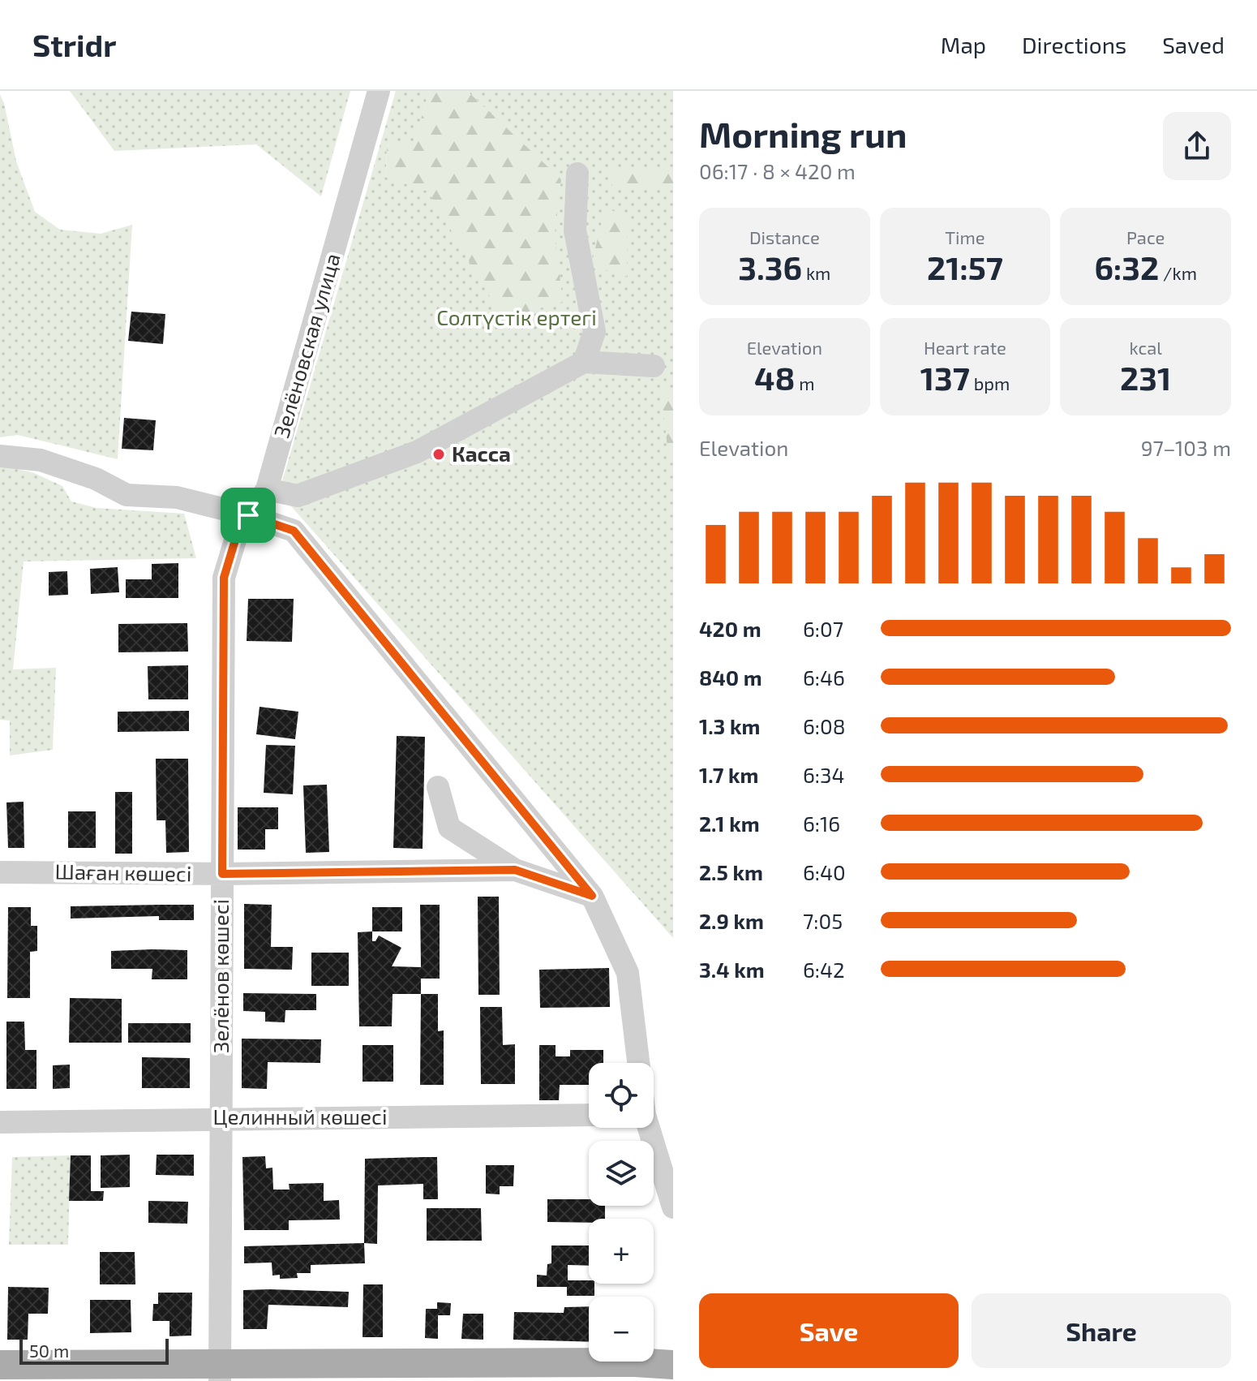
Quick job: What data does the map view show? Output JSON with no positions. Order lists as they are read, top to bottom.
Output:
{
  "streets": {
    "street": [
      "Зелёновская улица",
      "Шаған көшесі",
      "Зелёнов көшесі",
      "Целинный көшесі"
    ]
  },
  "crossings": [
    ["Зелёновская улица", "Зелёнов көшесі"],
    ["Шаған көшесі", "Зелёнов көшесі"],
    ["Зелёнов көшесі", "Целинный көшесі"]
  ],
  "parks": ["Солтүстік ертегі"],
  "places": ["Касса"],
  "scale_bar": "50 m",
  "page": {
    "header": "Stridr",
    "nav": ["Map", "Directions", "Saved"],
    "heading": ["Morning run", "06:17 · 8 × 420 m"],
    "stats": [
      ["Distance", "3.36 km"],
      ["Time", "21:57"],
      ["Pace", "6:32 /km"],
      ["Elevation", "48 m"],
      ["Heart rate", "137 bpm"],
      ["kcal", "231"]
    ],
    "chart": ["Elevation", "97–103 m"],
    "list": [
      {
        "name": "420 m",
        "note": "6:07"
      },
      {
        "name": "840 m",
        "note": "6:46"
      },
      {
        "name": "1.3 km",
        "note": "6:08"
      },
      {
        "name": "1.7 km",
        "note": "6:34"
      },
      {
        "name": "2.1 km",
        "note": "6:16"
      },
      {
        "name": "2.5 km",
        "note": "6:40"
      },
      {
        "name": "2.9 km",
        "note": "7:05"
      },
      {
        "name": "3.4 km",
        "note": "6:42"
      }
    ],
    "map_buttons": ["+", "−"],
    "buttons": ["Save", "Share"],
    "scale": "50 m"
  }
}
